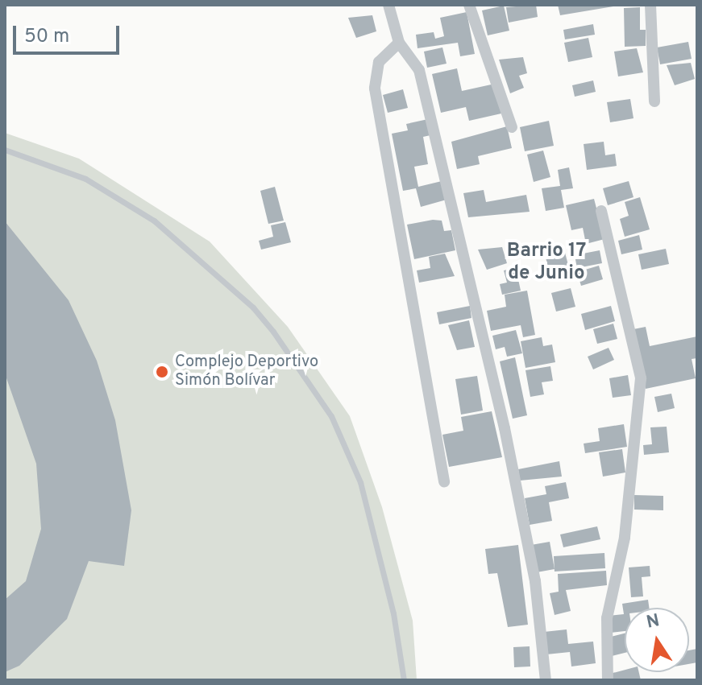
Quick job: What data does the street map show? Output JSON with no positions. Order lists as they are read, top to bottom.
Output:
{
  "districts": ["Barrio 17 de Junio"],
  "places": ["Complejo Deportivo Simón Bolívar"],
  "scale_bar": "50 m",
  "north": "top"
}
